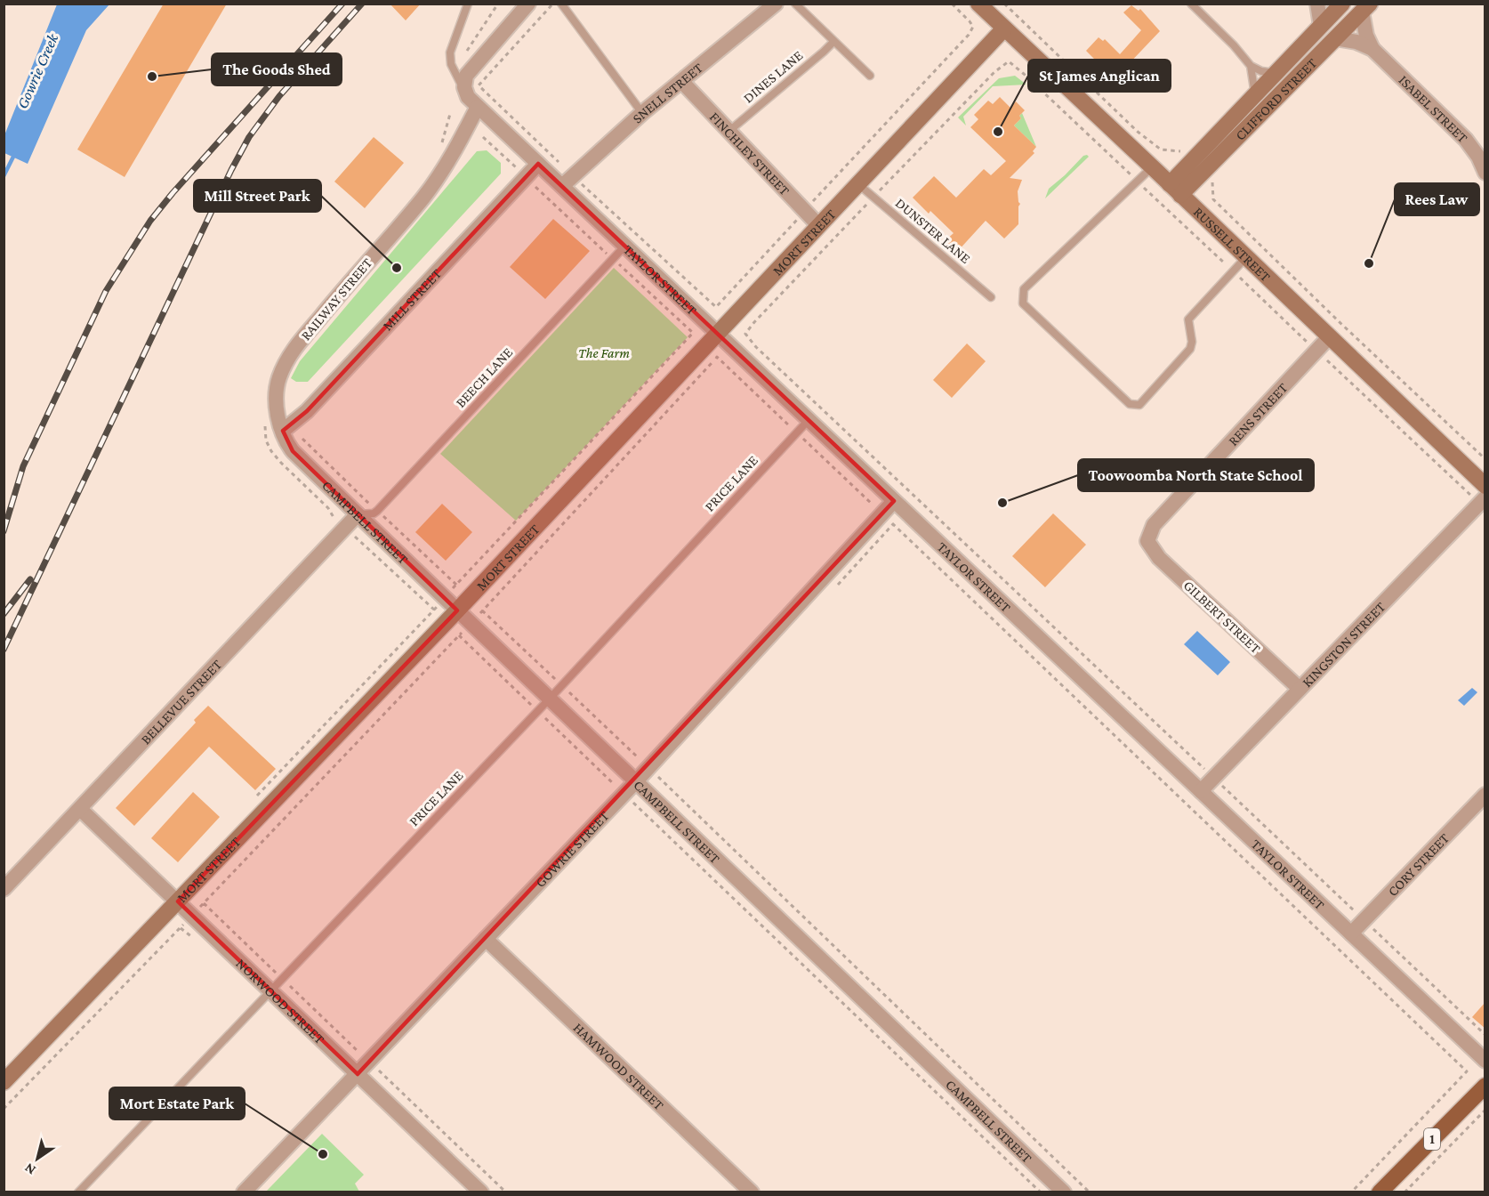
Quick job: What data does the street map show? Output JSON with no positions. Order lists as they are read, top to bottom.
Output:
{
  "streets": {
    "main road": ["1"],
    "street": [
      "SNELL STREET",
      "CLIFFORD STREET",
      "ISABEL STREET",
      "FINCHLEY STREET",
      "MORT STREET",
      "RUSSELL STREET",
      "TAYLOR STREET",
      "RAILWAY STREET",
      "MILL STREET",
      "RENS STREET",
      "CAMPBELL STREET",
      "GILBERT STREET",
      "KINGSTON STREET",
      "BELLEVUE STREET",
      "GOWRIE STREET",
      "CORY STREET",
      "NORWOOD STREET",
      "HAMWOOD STREET"
    ],
    "lane": [
      "DINES LANE",
      "DUNSTER LANE",
      "BEECH LANE",
      "PRICE LANE"
    ]
  },
  "crossings": [
    ["DINES LANE", "FINCHLEY STREET"],
    ["SNELL STREET", "FINCHLEY STREET"],
    ["SNELL STREET", "TAYLOR STREET"],
    ["CLIFFORD STREET", "ISABEL STREET"],
    ["CLIFFORD STREET", "RUSSELL STREET"],
    ["FINCHLEY STREET", "MORT STREET"],
    ["DUNSTER LANE", "MORT STREET"],
    ["MORT STREET", "RUSSELL STREET"],
    ["MORT STREET", "TAYLOR STREET"],
    ["MORT STREET", "CAMPBELL STREET"],
    ["MORT STREET", "NORWOOD STREET"],
    ["RUSSELL STREET", "RENS STREET"],
    ["TAYLOR STREET", "RAILWAY STREET"],
    ["TAYLOR STREET", "MILL STREET"],
    ["TAYLOR STREET", "BEECH LANE"],
    ["TAYLOR STREET", "PRICE LANE"],
    ["TAYLOR STREET", "KINGSTON STREET"],
    ["TAYLOR STREET", "GOWRIE STREET"],
    ["TAYLOR STREET", "CORY STREET"],
    ["RAILWAY STREET", "MILL STREET"],
    ["RAILWAY STREET", "CAMPBELL STREET"],
    ["BEECH LANE", "CAMPBELL STREET"],
    ["BEECH LANE", "BELLEVUE STREET"],
    ["RENS STREET", "GILBERT STREET"],
    ["PRICE LANE", "CAMPBELL STREET"],
    ["PRICE LANE", "NORWOOD STREET"],
    ["CAMPBELL STREET", "BELLEVUE STREET"],
    ["CAMPBELL STREET", "GOWRIE STREET"],
    ["GILBERT STREET", "KINGSTON STREET"],
    ["BELLEVUE STREET", "NORWOOD STREET"],
    ["GOWRIE STREET", "NORWOOD STREET"],
    ["GOWRIE STREET", "HAMWOOD STREET"]
  ],
  "water": ["Gowrie Creek"],
  "parks": ["The Farm"],
  "places": [
    "The Goods Shed",
    "St James Anglican",
    "Rees Law",
    "Mill Street Park",
    "Toowoomba North State School",
    "Mort Estate Park"
  ],
  "north": "bottom left"
}
